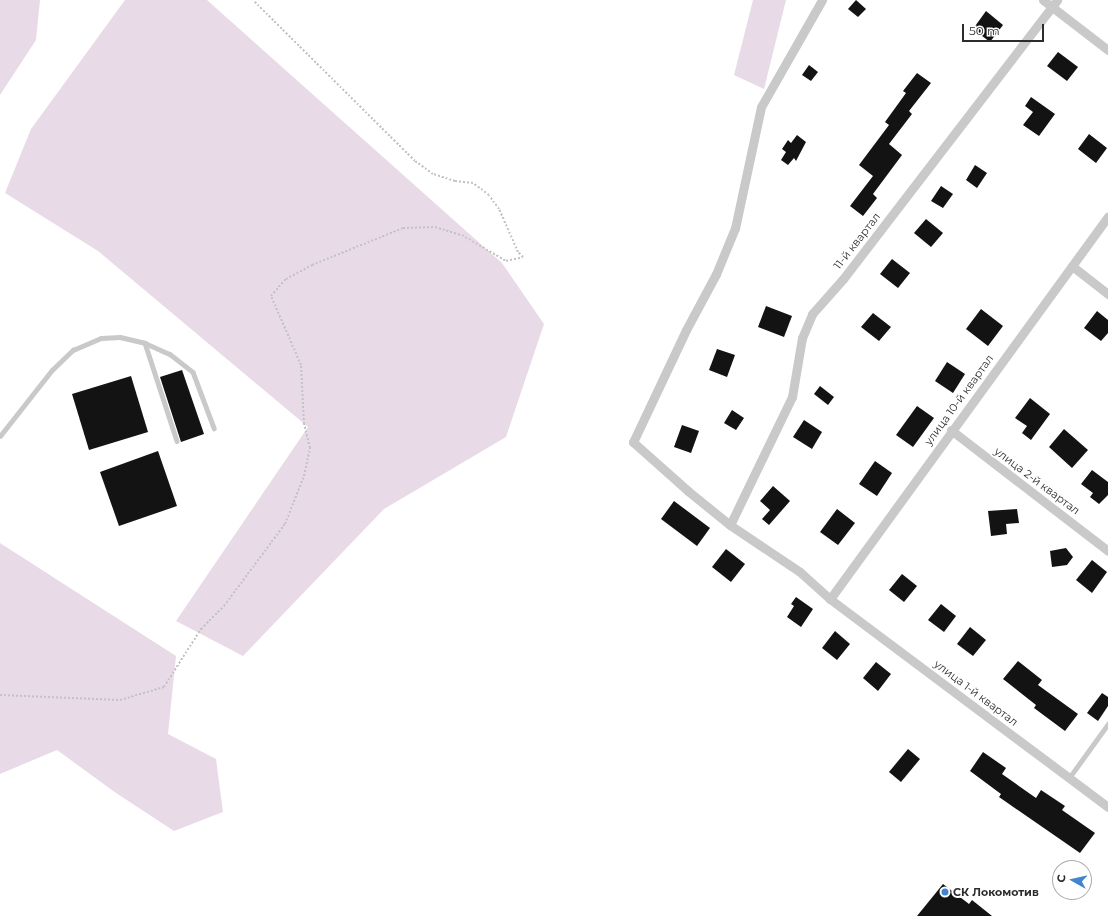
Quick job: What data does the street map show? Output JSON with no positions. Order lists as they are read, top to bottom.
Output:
{
  "streets": {
    "street": [
      "11-й квартал",
      "улица 10-й квартал",
      "улица 2-й квартал",
      "улица 1-й квартал"
    ]
  },
  "crossings": [
    ["11-й квартал", "улица 1-й квартал"],
    ["улица 10-й квартал", "улица 2-й квартал"],
    ["улица 10-й квартал", "улица 1-й квартал"]
  ],
  "places": ["СК Локомотив"],
  "scale_bar": "50 m",
  "north": "left"
}
